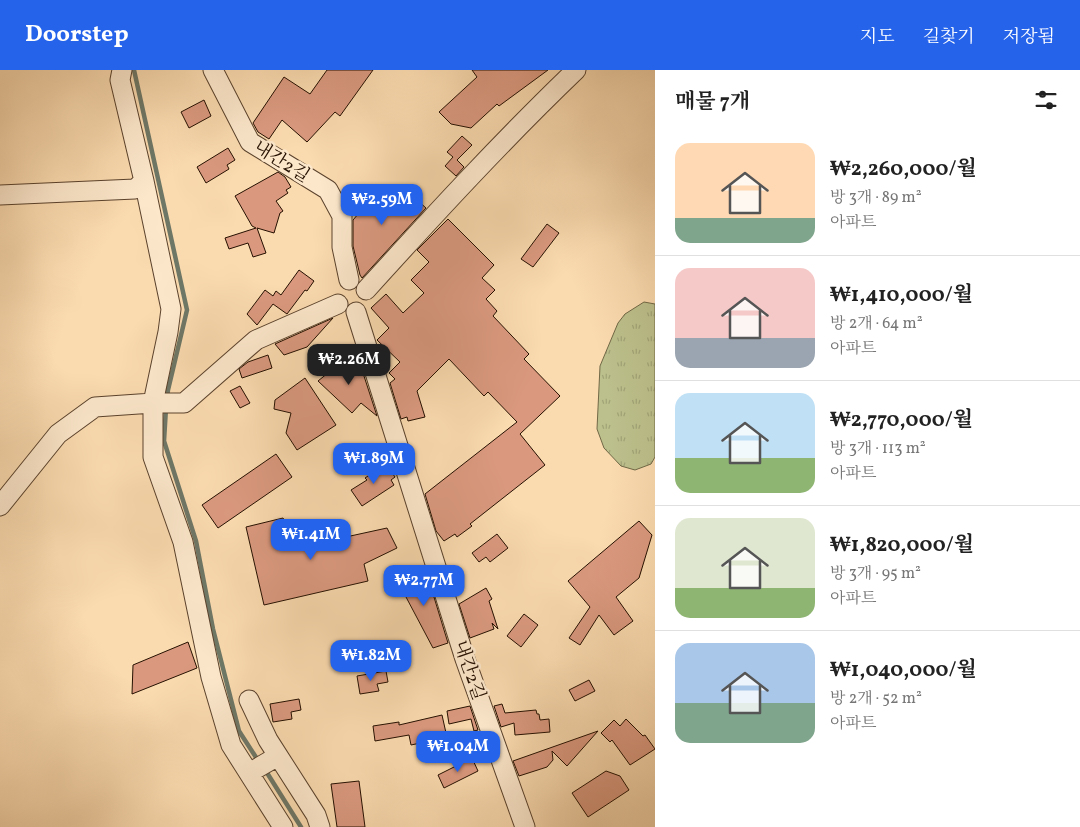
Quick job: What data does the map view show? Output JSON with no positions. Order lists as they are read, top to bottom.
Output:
{
  "streets": {
    "lane": ["내간2길"]
  },
  "page": {
    "header": "Doorstep",
    "nav": ["지도", "길찾기", "저장됨"],
    "heading": "매물 7개",
    "list": [
      {
        "name": "₩2,260,000/월",
        "note": "방 3개 · 89 m² · 아파트"
      },
      {
        "name": "₩1,410,000/월",
        "note": "방 2개 · 64 m² · 아파트"
      },
      {
        "name": "₩2,770,000/월",
        "note": "방 3개 · 113 m² · 아파트"
      },
      {
        "name": "₩1,820,000/월",
        "note": "방 3개 · 95 m² · 아파트"
      },
      {
        "name": "₩1,040,000/월",
        "note": "방 2개 · 52 m² · 아파트"
      }
    ],
    "price": [
      "₩2.59M",
      "₩2.26M",
      "₩1.89M",
      "₩1.41M",
      "₩2.77M",
      "₩1.82M",
      "₩1.04M"
    ]
  }
}
